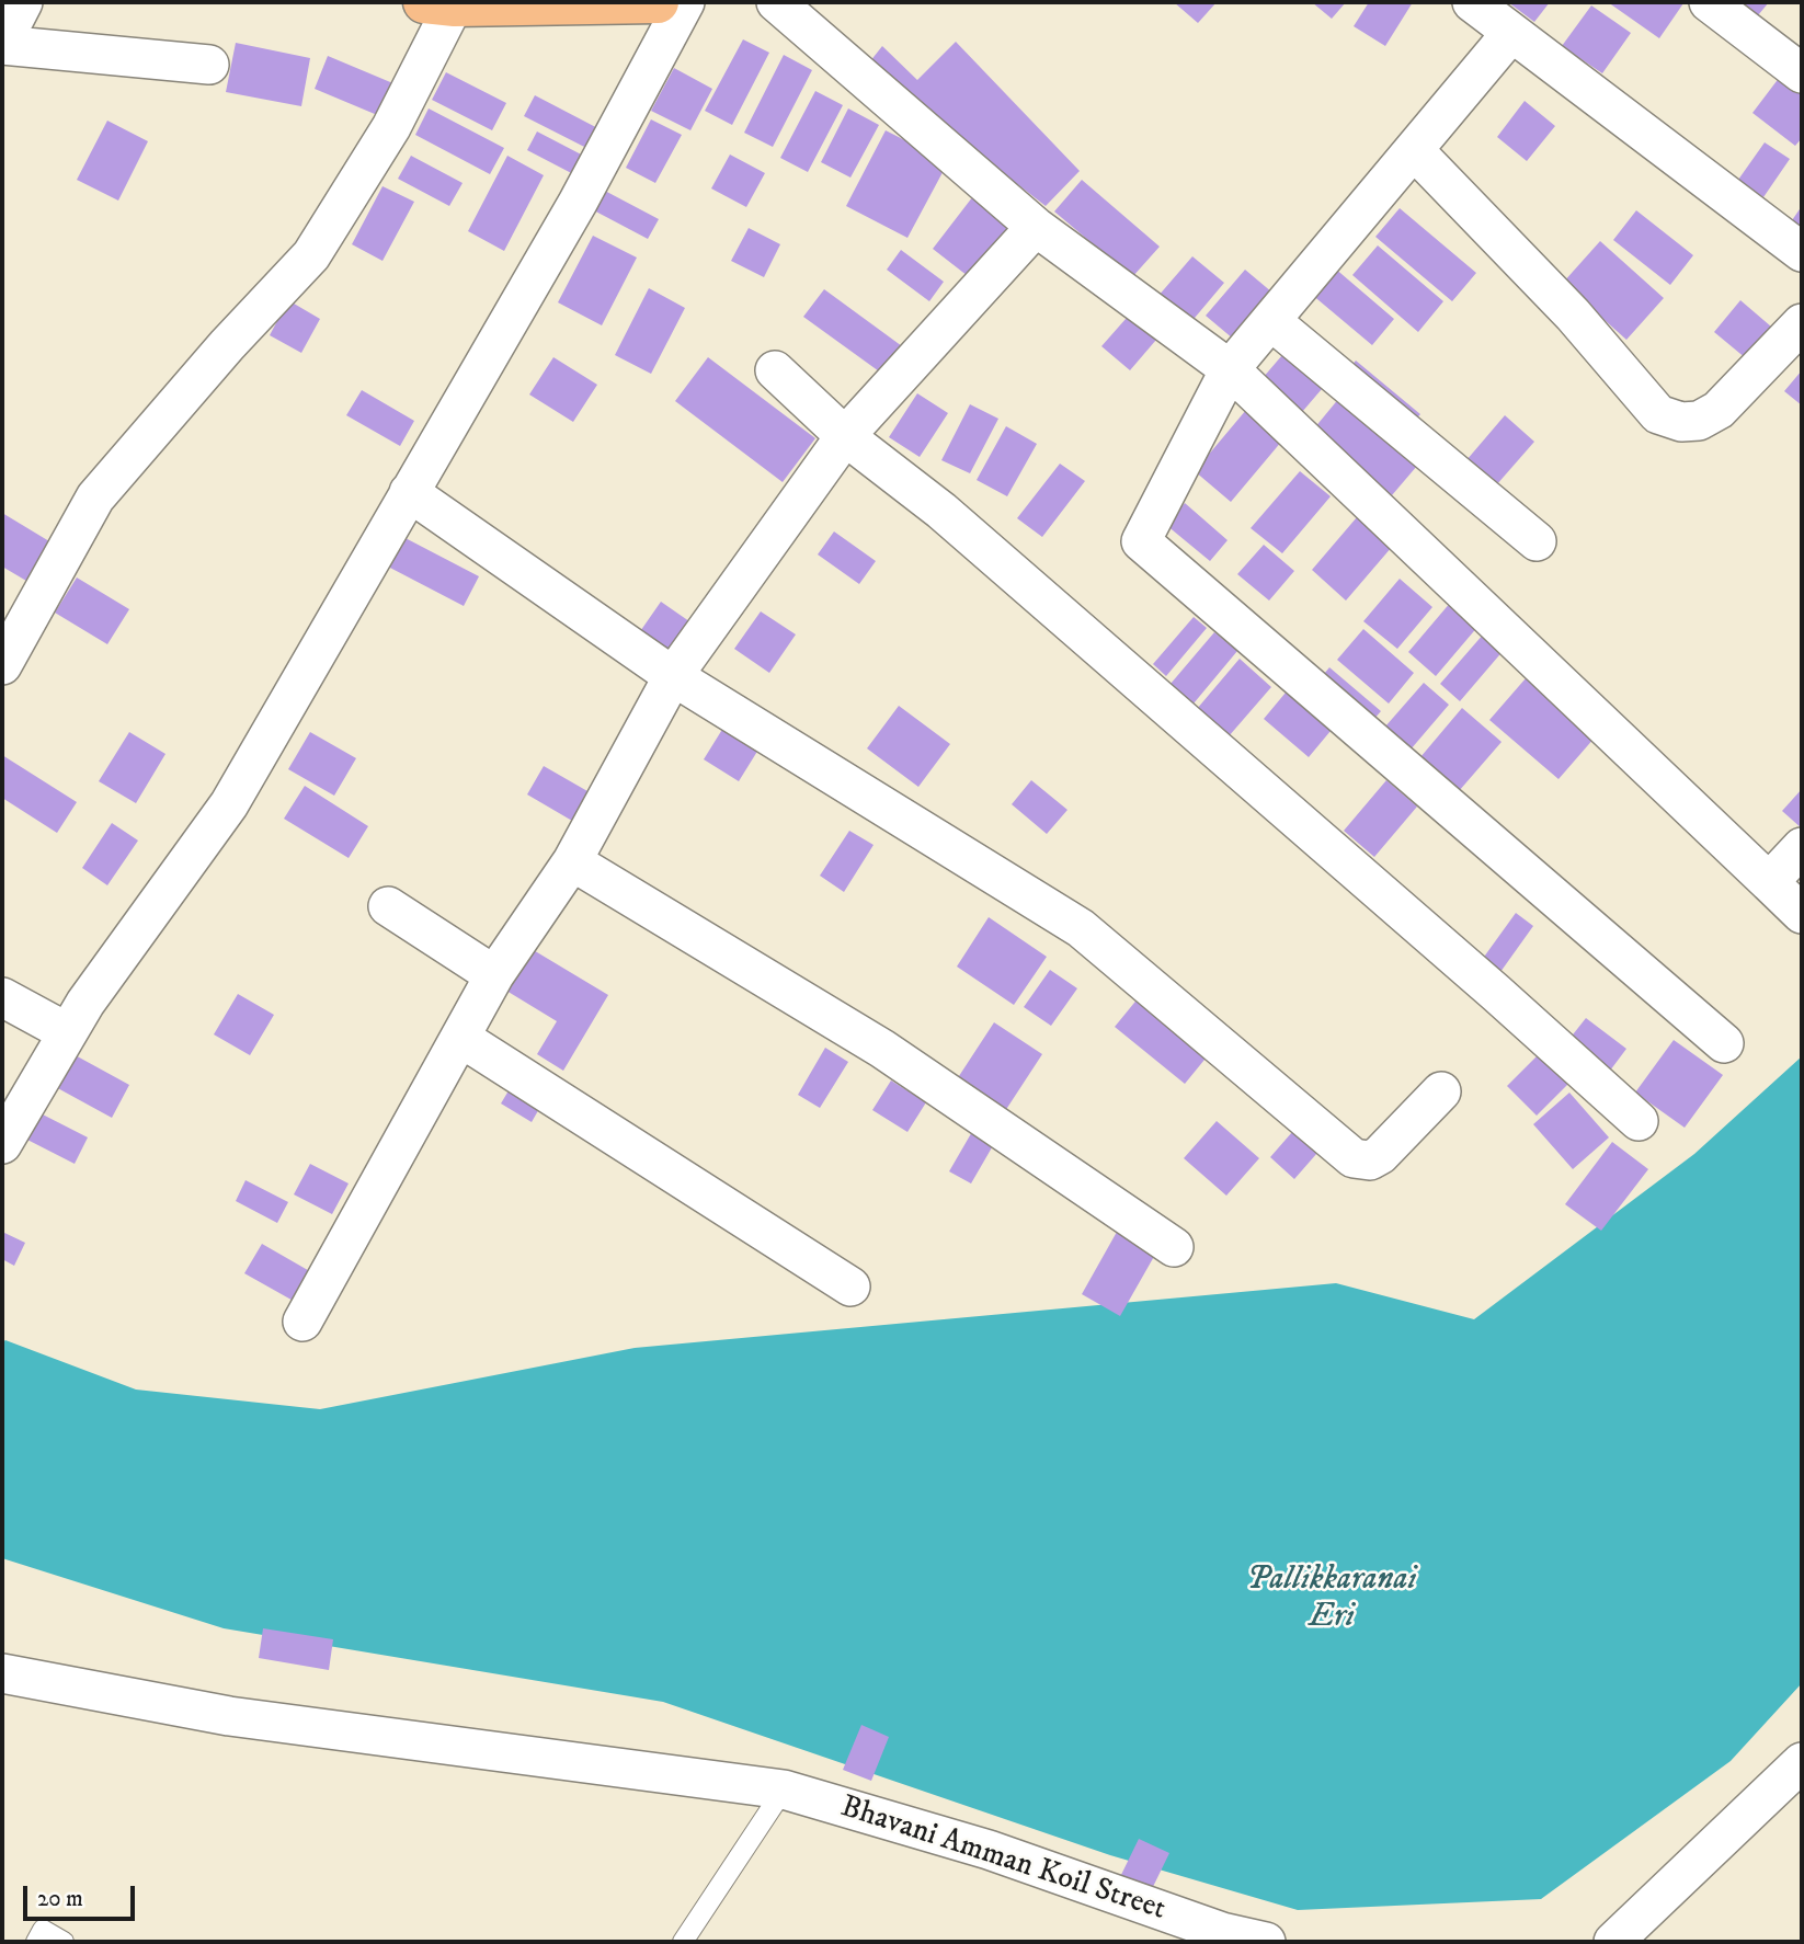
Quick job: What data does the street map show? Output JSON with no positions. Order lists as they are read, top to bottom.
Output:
{
  "streets": {
    "street": ["Bhavani Amman Koil Street"]
  },
  "water": ["Pallikkaranai Eri"],
  "scale_bar": "20 m"
}
